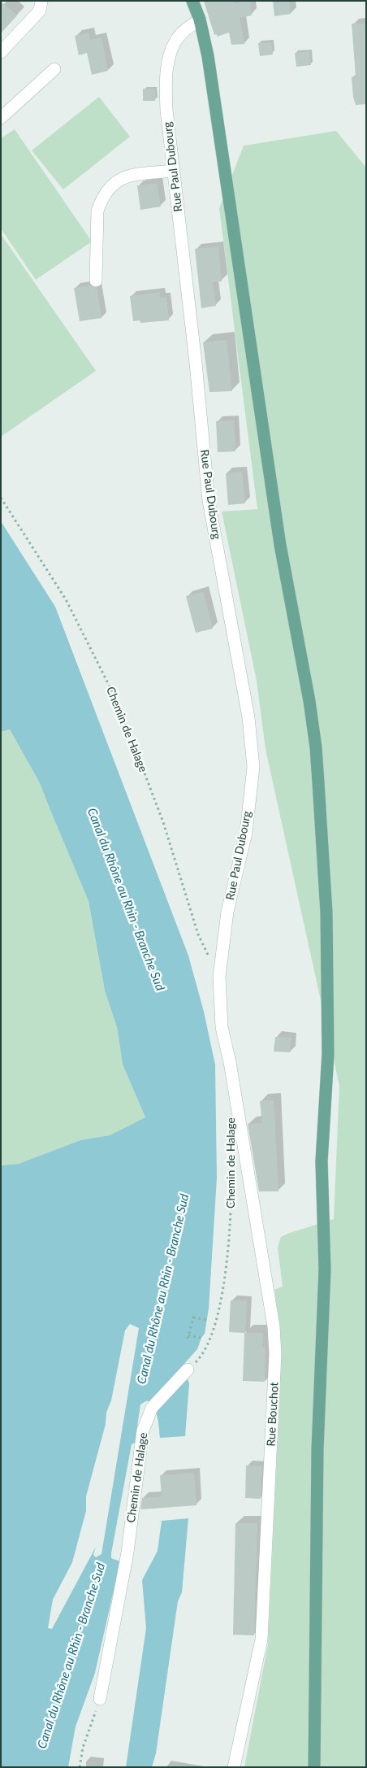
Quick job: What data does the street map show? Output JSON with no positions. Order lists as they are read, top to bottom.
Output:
{
  "streets": {
    "street": ["Rue Paul Dubourg", "Chemin de Halage", "Rue Bouchot"]
  },
  "crossings": [
    ["Rue Paul Dubourg", "Rue Bouchot"]
  ],
  "water": ["Canal du Rhône au Rhin - Branche Sud"]
}
